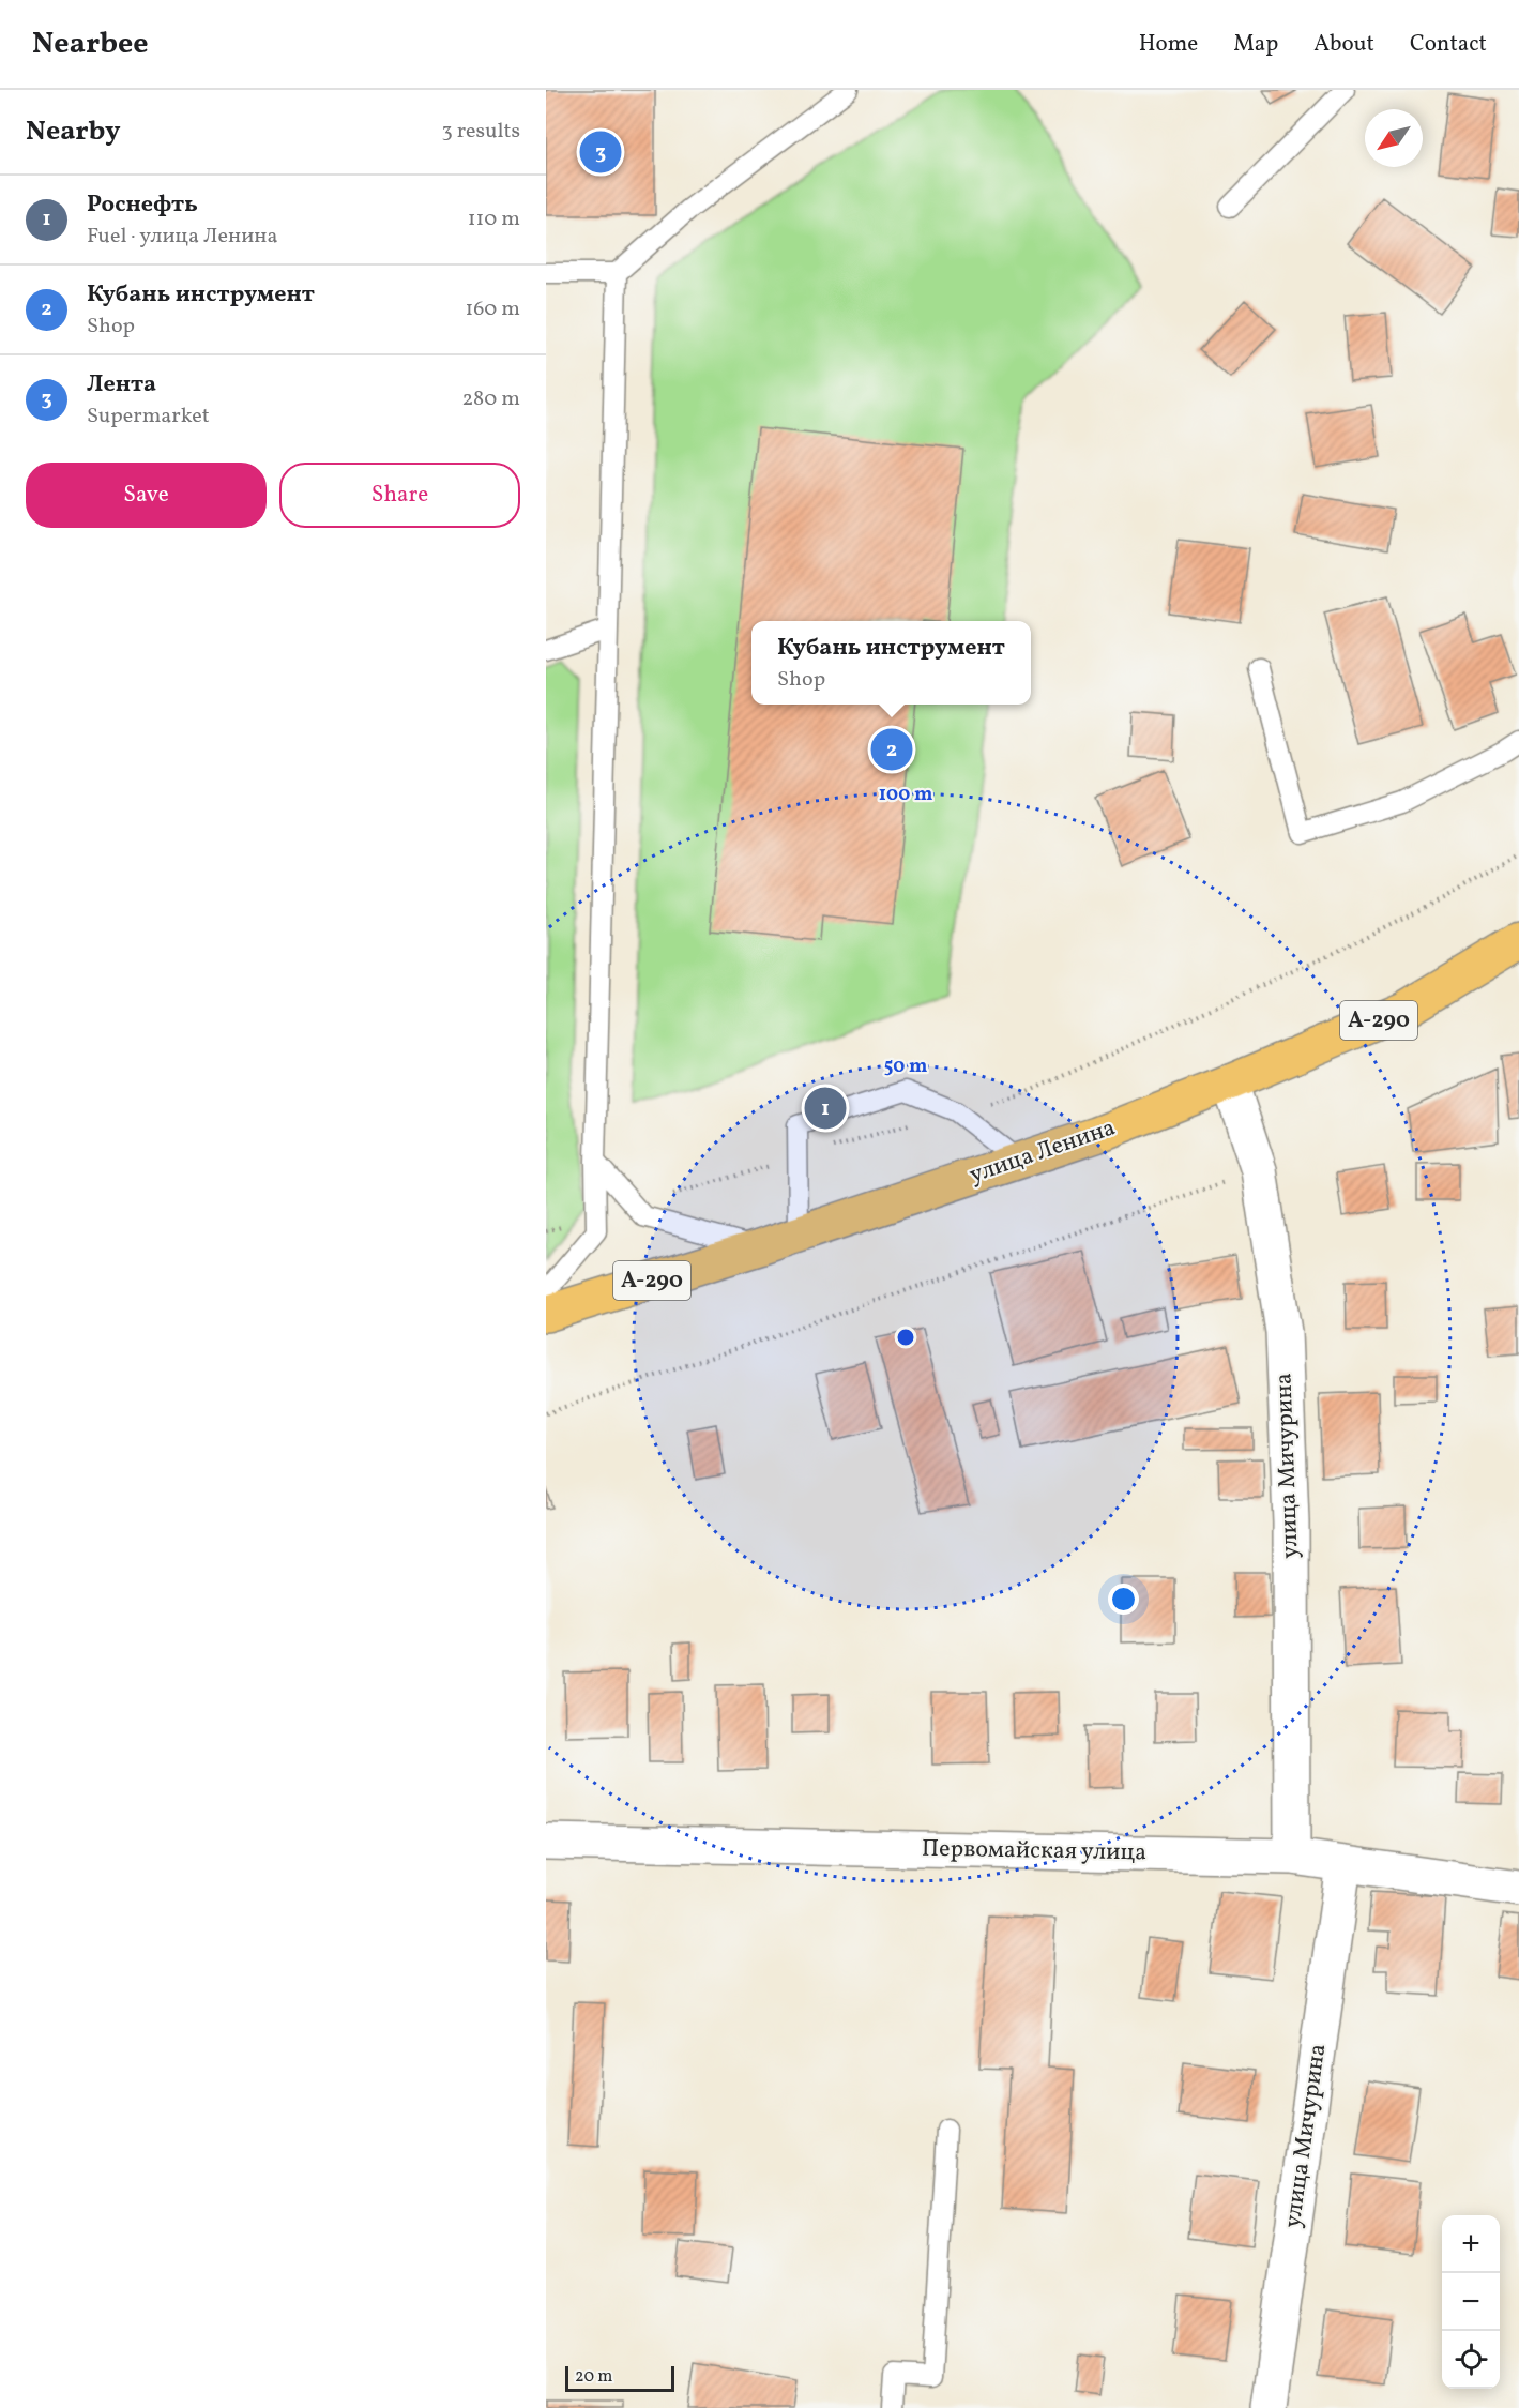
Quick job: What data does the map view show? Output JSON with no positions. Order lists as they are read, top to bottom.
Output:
{
  "streets": {
    "highway": ["А-290", "улица Ленина"],
    "street": ["улица Мичурина", "Первомайская улица"]
  },
  "crossings": [
    ["улица Ленина", "улица Мичурина"],
    ["улица Мичурина", "Первомайская улица"]
  ],
  "scale_bar": "20 m",
  "north": "bottom left",
  "page": {
    "header": "Nearbee",
    "nav": [
      "Home",
      "Map",
      "About",
      "Contact"
    ],
    "heading": ["Nearby", "3 results"],
    "pins": ["3", "2", "1"],
    "list": [
      {
        "mark": "1",
        "name": "Роснефть",
        "note": "Fuel · улица Ленина",
        "value": "110 m"
      },
      {
        "mark": "2",
        "name": "Кубань инструмент",
        "note": "Shop",
        "value": "160 m"
      },
      {
        "mark": "3",
        "name": "Лента",
        "note": "Supermarket",
        "value": "280 m"
      }
    ],
    "buttons": ["Save", "Share"],
    "popup": ["Кубань инструмент", "Shop"],
    "map_buttons": ["+", "−"],
    "scale": "20 m"
  },
  "rings": ["100 m", "50 m"]
}
